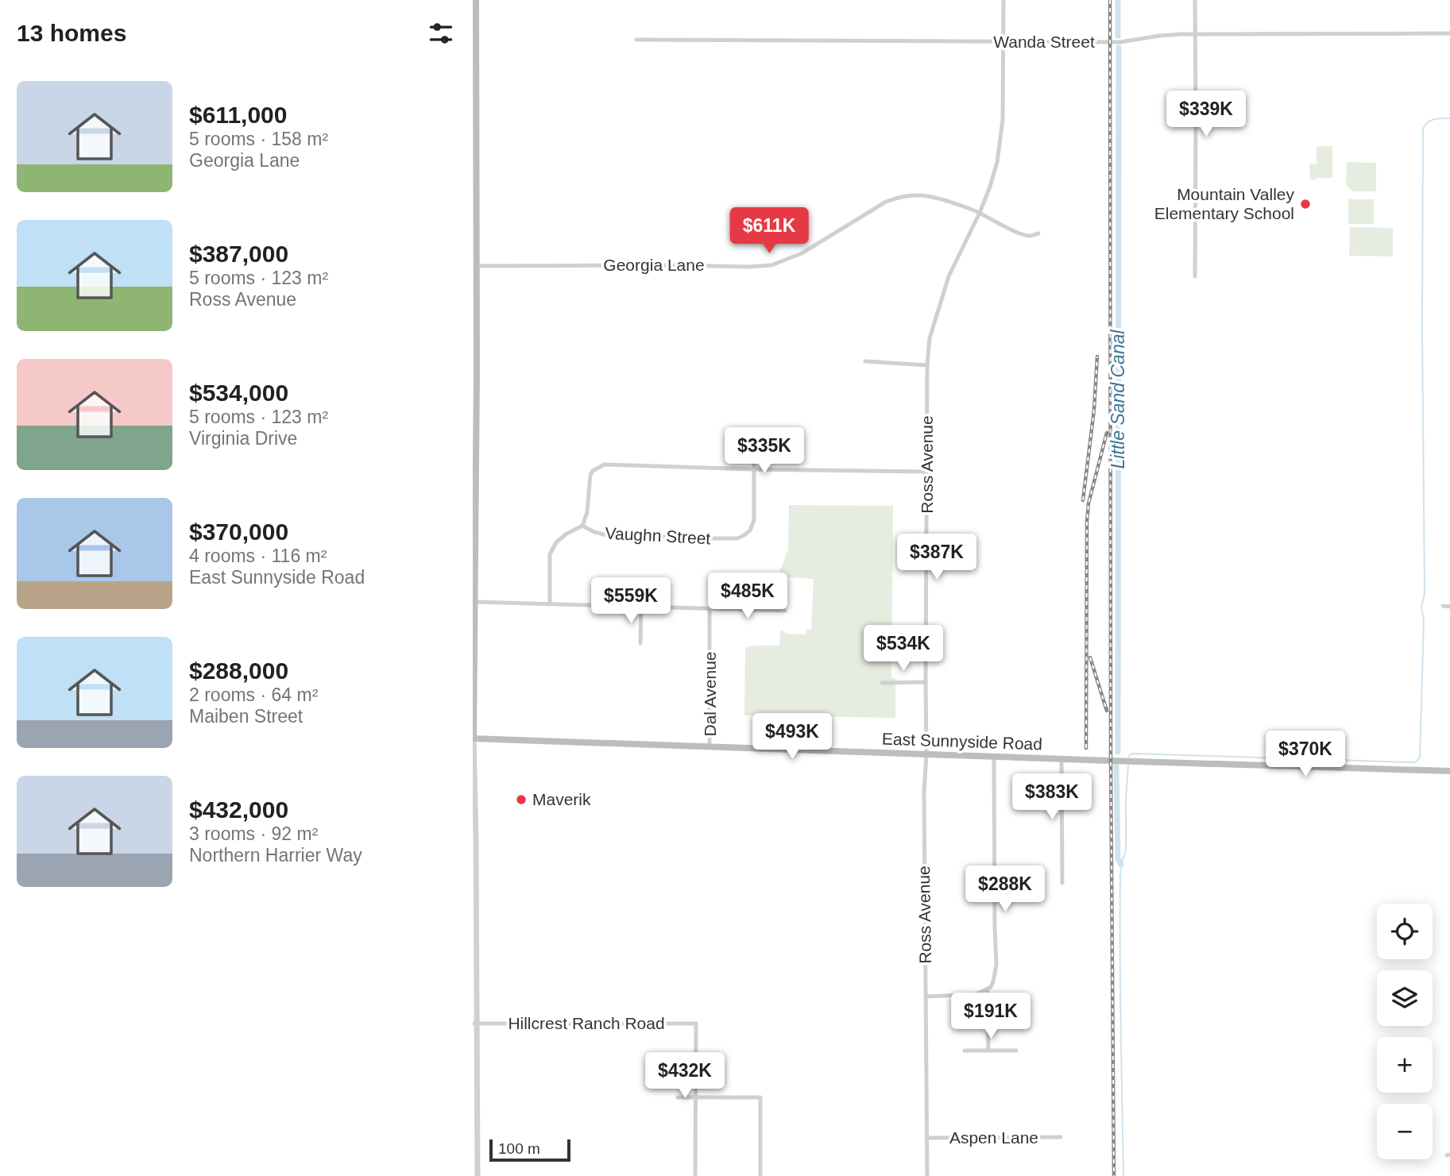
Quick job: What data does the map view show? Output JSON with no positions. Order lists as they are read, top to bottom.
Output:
{
  "streets": {
    "main road": ["East Sunnyside Road"],
    "street": [
      "Wanda Street",
      "Georgia Lane",
      "Ross Avenue",
      "Vaughn Street",
      "Dal Avenue",
      "Hillcrest Ranch Road",
      "Aspen Lane"
    ]
  },
  "crossings": [
    ["Wanda Street", "Ross Avenue"],
    ["Georgia Lane", "Ross Avenue"],
    ["Ross Avenue", "East Sunnyside Road"],
    ["Ross Avenue", "Aspen Lane"],
    ["Dal Avenue", "East Sunnyside Road"]
  ],
  "water": ["Little Sand Canal"],
  "places": ["Mountain Valley Elementary School", "Maverik"],
  "scale_bar": "100 m",
  "page": {
    "heading": "13 homes",
    "list": [
      {
        "name": "$611,000",
        "note": "5 rooms · 158 m² · Georgia Lane"
      },
      {
        "name": "$387,000",
        "note": "5 rooms · 123 m² · Ross Avenue"
      },
      {
        "name": "$534,000",
        "note": "5 rooms · 123 m² · Virginia Drive"
      },
      {
        "name": "$370,000",
        "note": "4 rooms · 116 m² · East Sunnyside Road"
      },
      {
        "name": "$288,000",
        "note": "2 rooms · 64 m² · Maiben Street"
      },
      {
        "name": "$432,000",
        "note": "3 rooms · 92 m² · Northern Harrier Way"
      }
    ],
    "price": [
      "$339K",
      "$611K",
      "$335K",
      "$387K",
      "$485K",
      "$559K",
      "$534K",
      "$493K",
      "$370K",
      "$383K",
      "$288K",
      "$191K",
      "$432K"
    ],
    "map_buttons": ["+", "−"],
    "scale": "100 m"
  }
}
